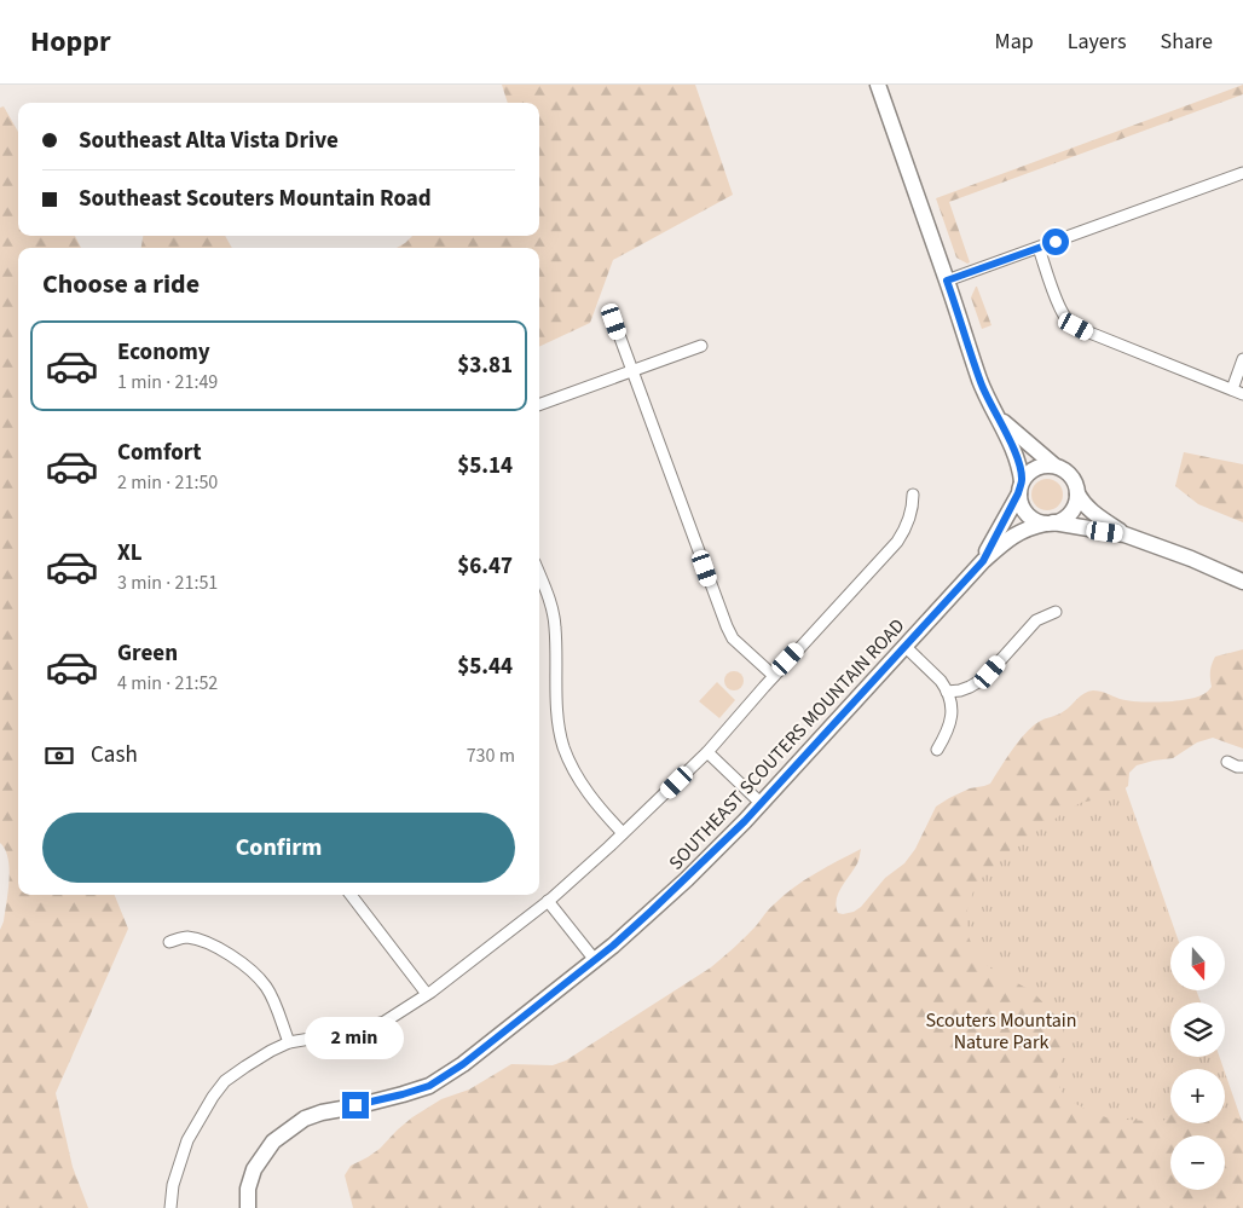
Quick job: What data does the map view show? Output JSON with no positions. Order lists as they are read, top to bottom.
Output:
{
  "streets": {
    "street": ["SOUTHEAST SCOUTERS MOUNTAIN ROAD"]
  },
  "parks": ["Scouters Mountain Nature Park"],
  "north": "bottom",
  "page": {
    "header": "Hoppr",
    "nav": ["Map", "Layers", "Share"],
    "banner": ["Southeast Alta Vista Drive", "Southeast Scouters Mountain Road"],
    "heading": "Choose a ride",
    "list": [
      {
        "name": "Economy",
        "note": "1 min · 21:49",
        "value": "$3.81"
      },
      {
        "name": "Comfort",
        "note": "2 min · 21:50",
        "value": "$5.14"
      },
      {
        "name": "XL",
        "note": "3 min · 21:51",
        "value": "$6.47"
      },
      {
        "name": "Green",
        "note": "4 min · 21:52",
        "value": "$5.44"
      }
    ],
    "pay": ["Cash", "730 m"],
    "buttons": "Confirm",
    "map_buttons": ["+", "−"],
    "bubble": "2 min"
  }
}
